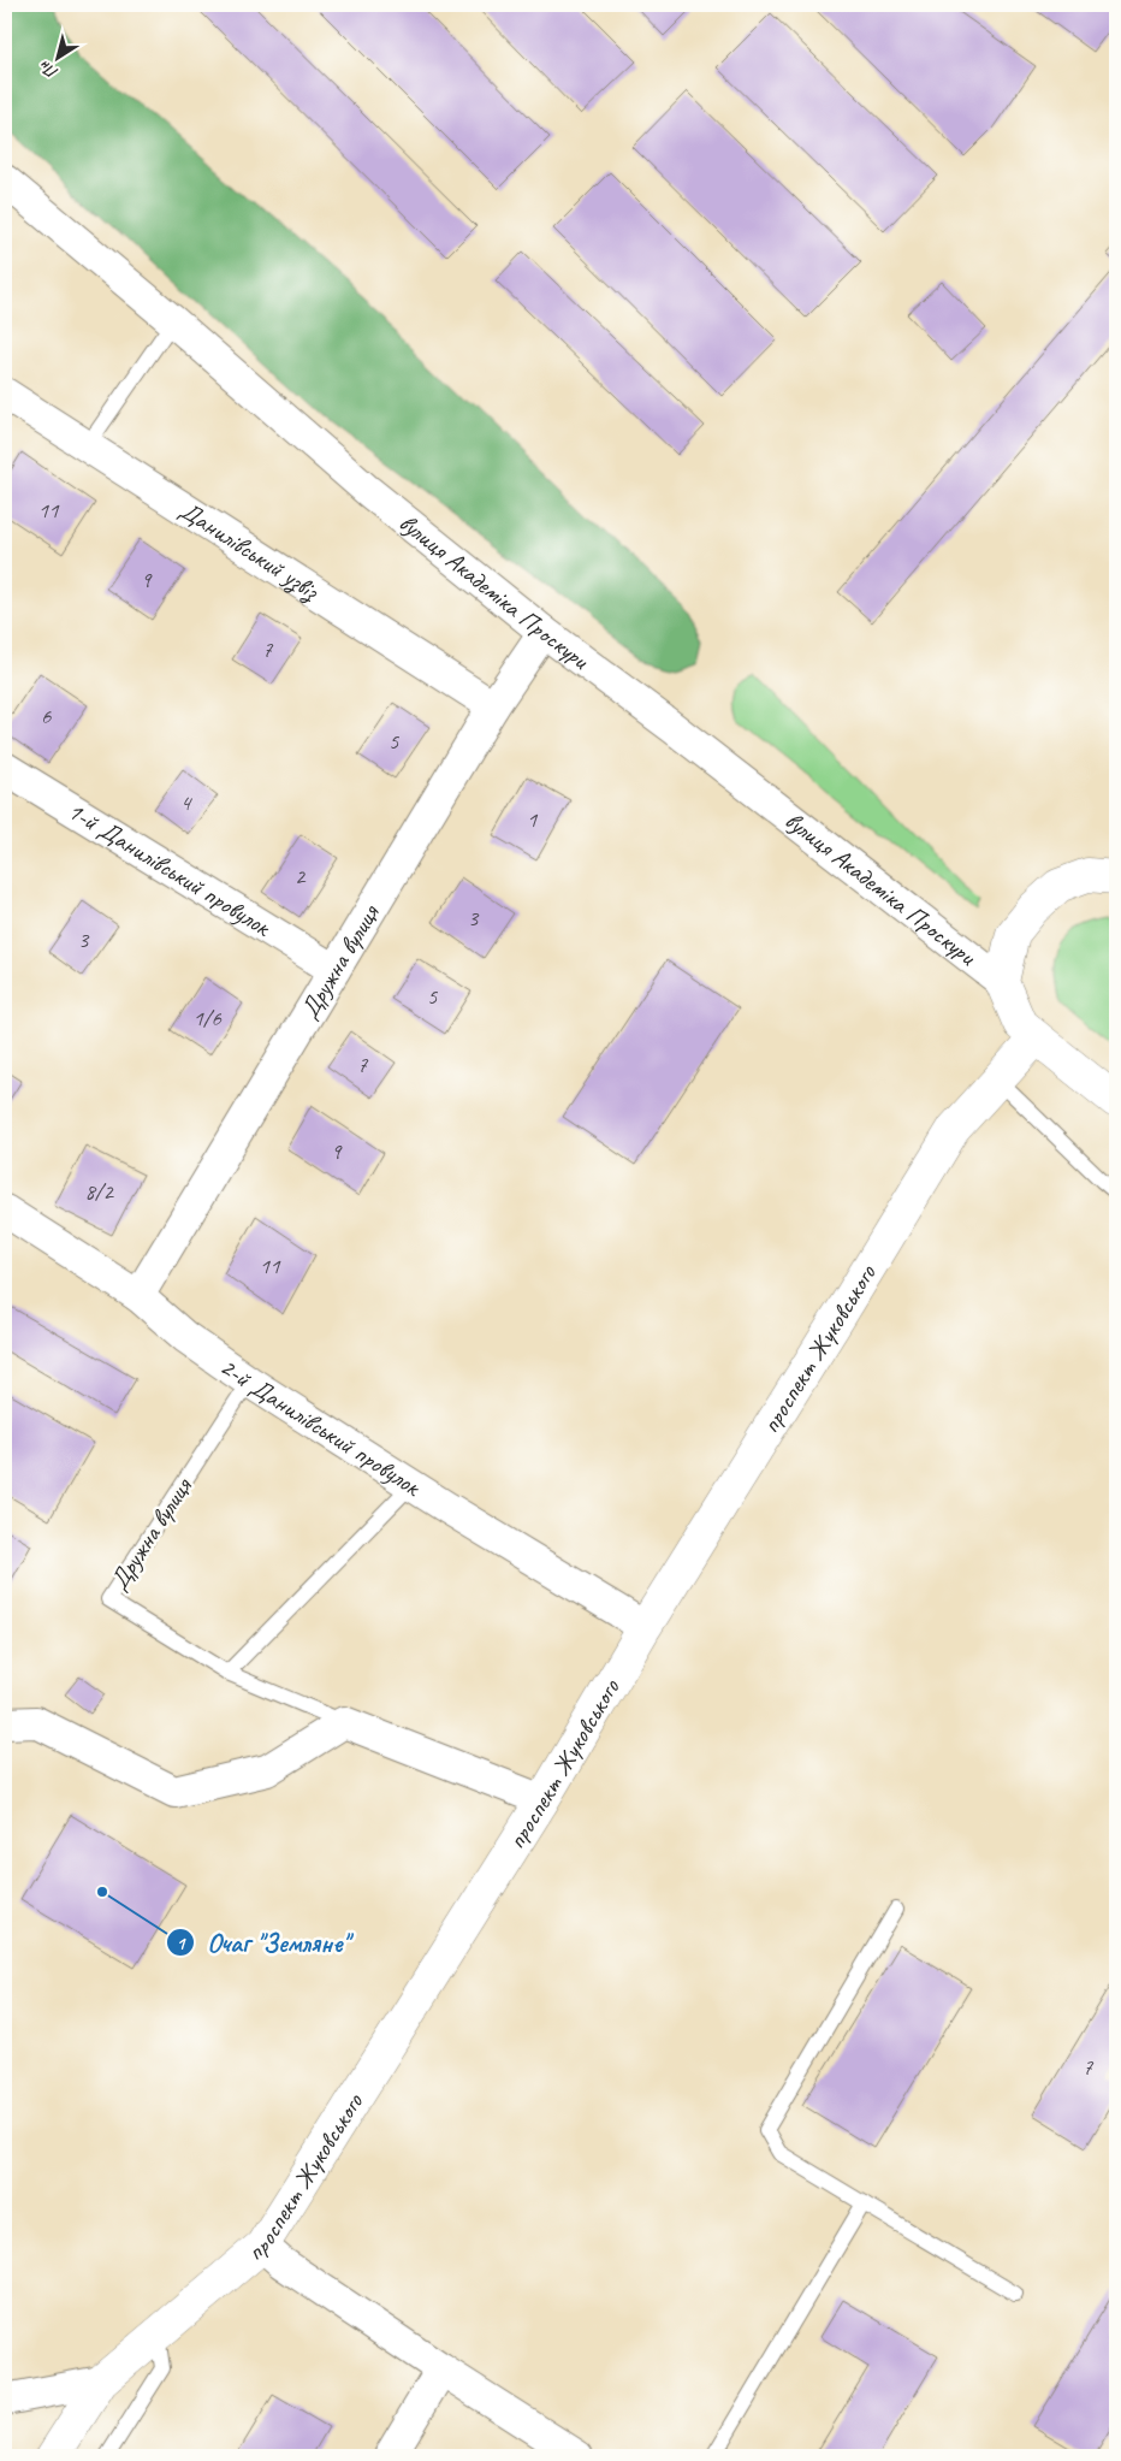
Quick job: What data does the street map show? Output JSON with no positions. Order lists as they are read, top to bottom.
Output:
{
  "streets": {
    "street": [
      "Данилівський узвіз",
      "вулиця Академіка Проскури",
      "1-й Данилівський провулок",
      "Дружна вулиця",
      "проспект Жуковського",
      "2-й Данилівський провулок"
    ]
  },
  "crossings": [
    ["Данилівський узвіз", "Дружна вулиця"],
    ["вулиця Академіка Проскури", "Дружна вулиця"],
    ["вулиця Академіка Проскури", "проспект Жуковського"],
    ["1-й Данилівський провулок", "Дружна вулиця"],
    ["Дружна вулиця", "проспект Жуковського"],
    ["Дружна вулиця", "2-й Данилівський провулок"],
    ["проспект Жуковського", "2-й Данилівський провулок"]
  ],
  "places": ["Очаг \"Земляне\""],
  "house_numbers": [
    "11",
    "9",
    "7",
    "6",
    "5",
    "4",
    "1",
    "2",
    "3",
    "3",
    "5",
    "1/6",
    "7",
    "9",
    "8/2",
    "11",
    "7"
  ],
  "north": "bottom left"
}
